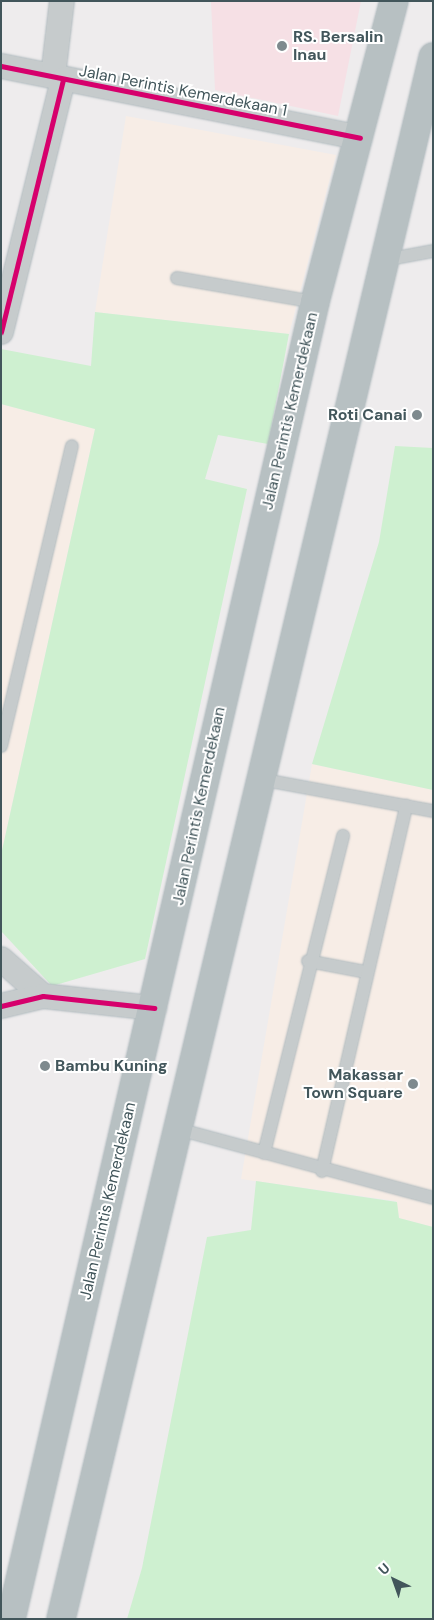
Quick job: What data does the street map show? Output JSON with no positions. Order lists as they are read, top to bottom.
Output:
{
  "streets": {
    "highway": ["Jalan Perintis Kemerdekaan"],
    "street": ["Jalan Perintis Kemerdekaan 1"]
  },
  "crossings": [
    ["Jalan Perintis Kemerdekaan 1", "Jalan Perintis Kemerdekaan"]
  ],
  "places": [
    "RS. Bersalin Inau",
    "Roti Canai",
    "Bambu Kuning",
    "Makassar Town Square"
  ],
  "north": "top left"
}
